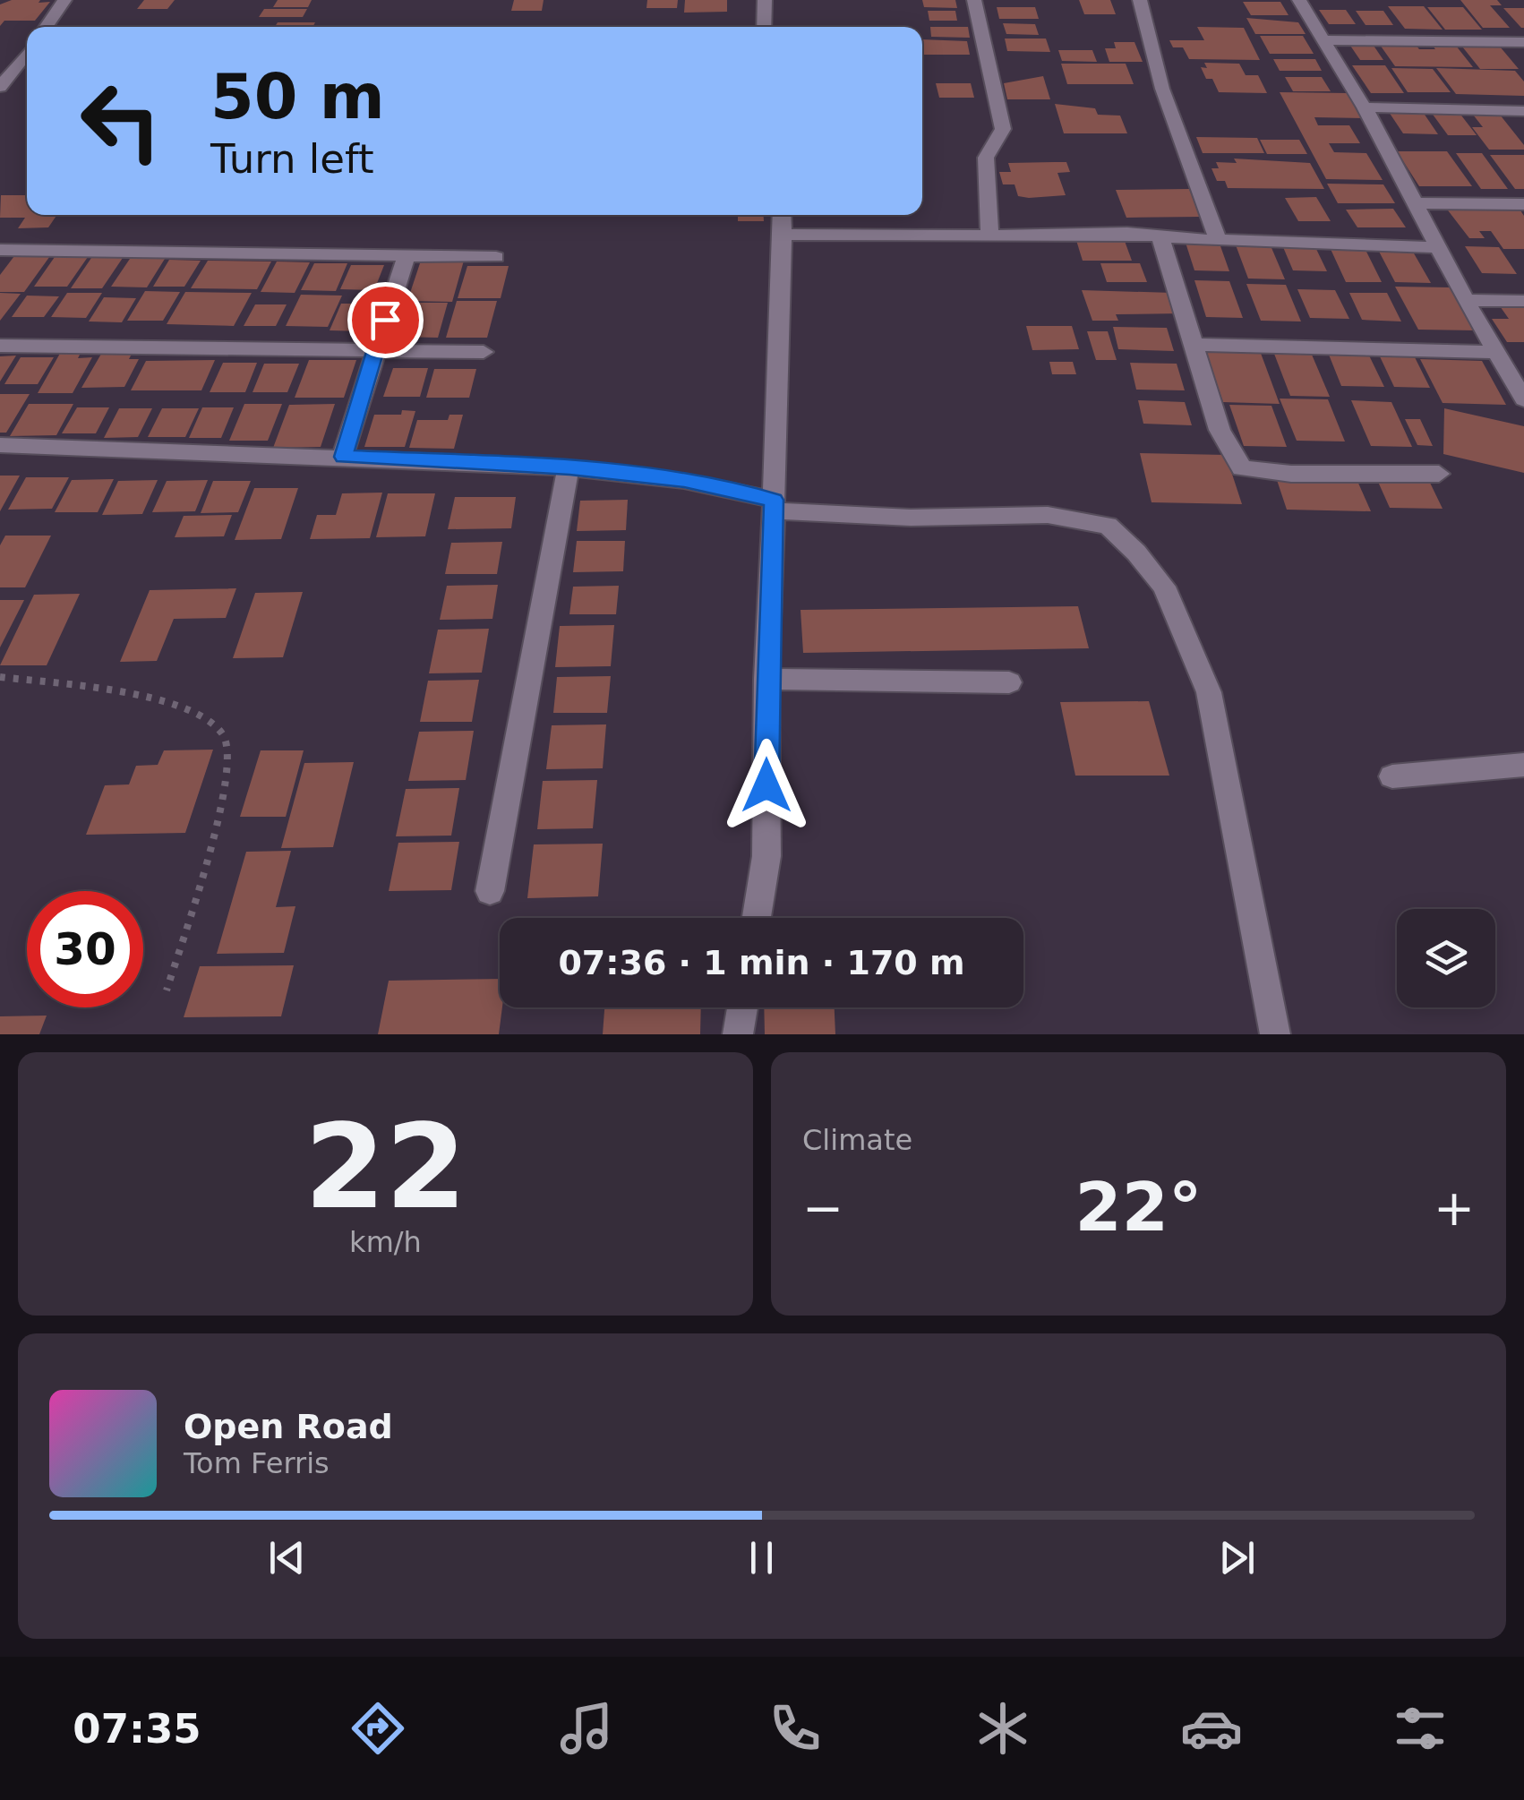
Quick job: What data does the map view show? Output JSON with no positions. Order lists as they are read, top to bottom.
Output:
{
  "page": {
    "turn": ["50 m", "Turn left"],
    "limit": "30",
    "trip": "07:36 · 1 min · 170 m",
    "tile": [
      ["22", "km/h"],
      "Climate"
    ],
    "heat": ["−", "22°", "+"],
    "song": ["Open Road", "Tom Ferris"],
    "tabs": "07:35"
  }
}
